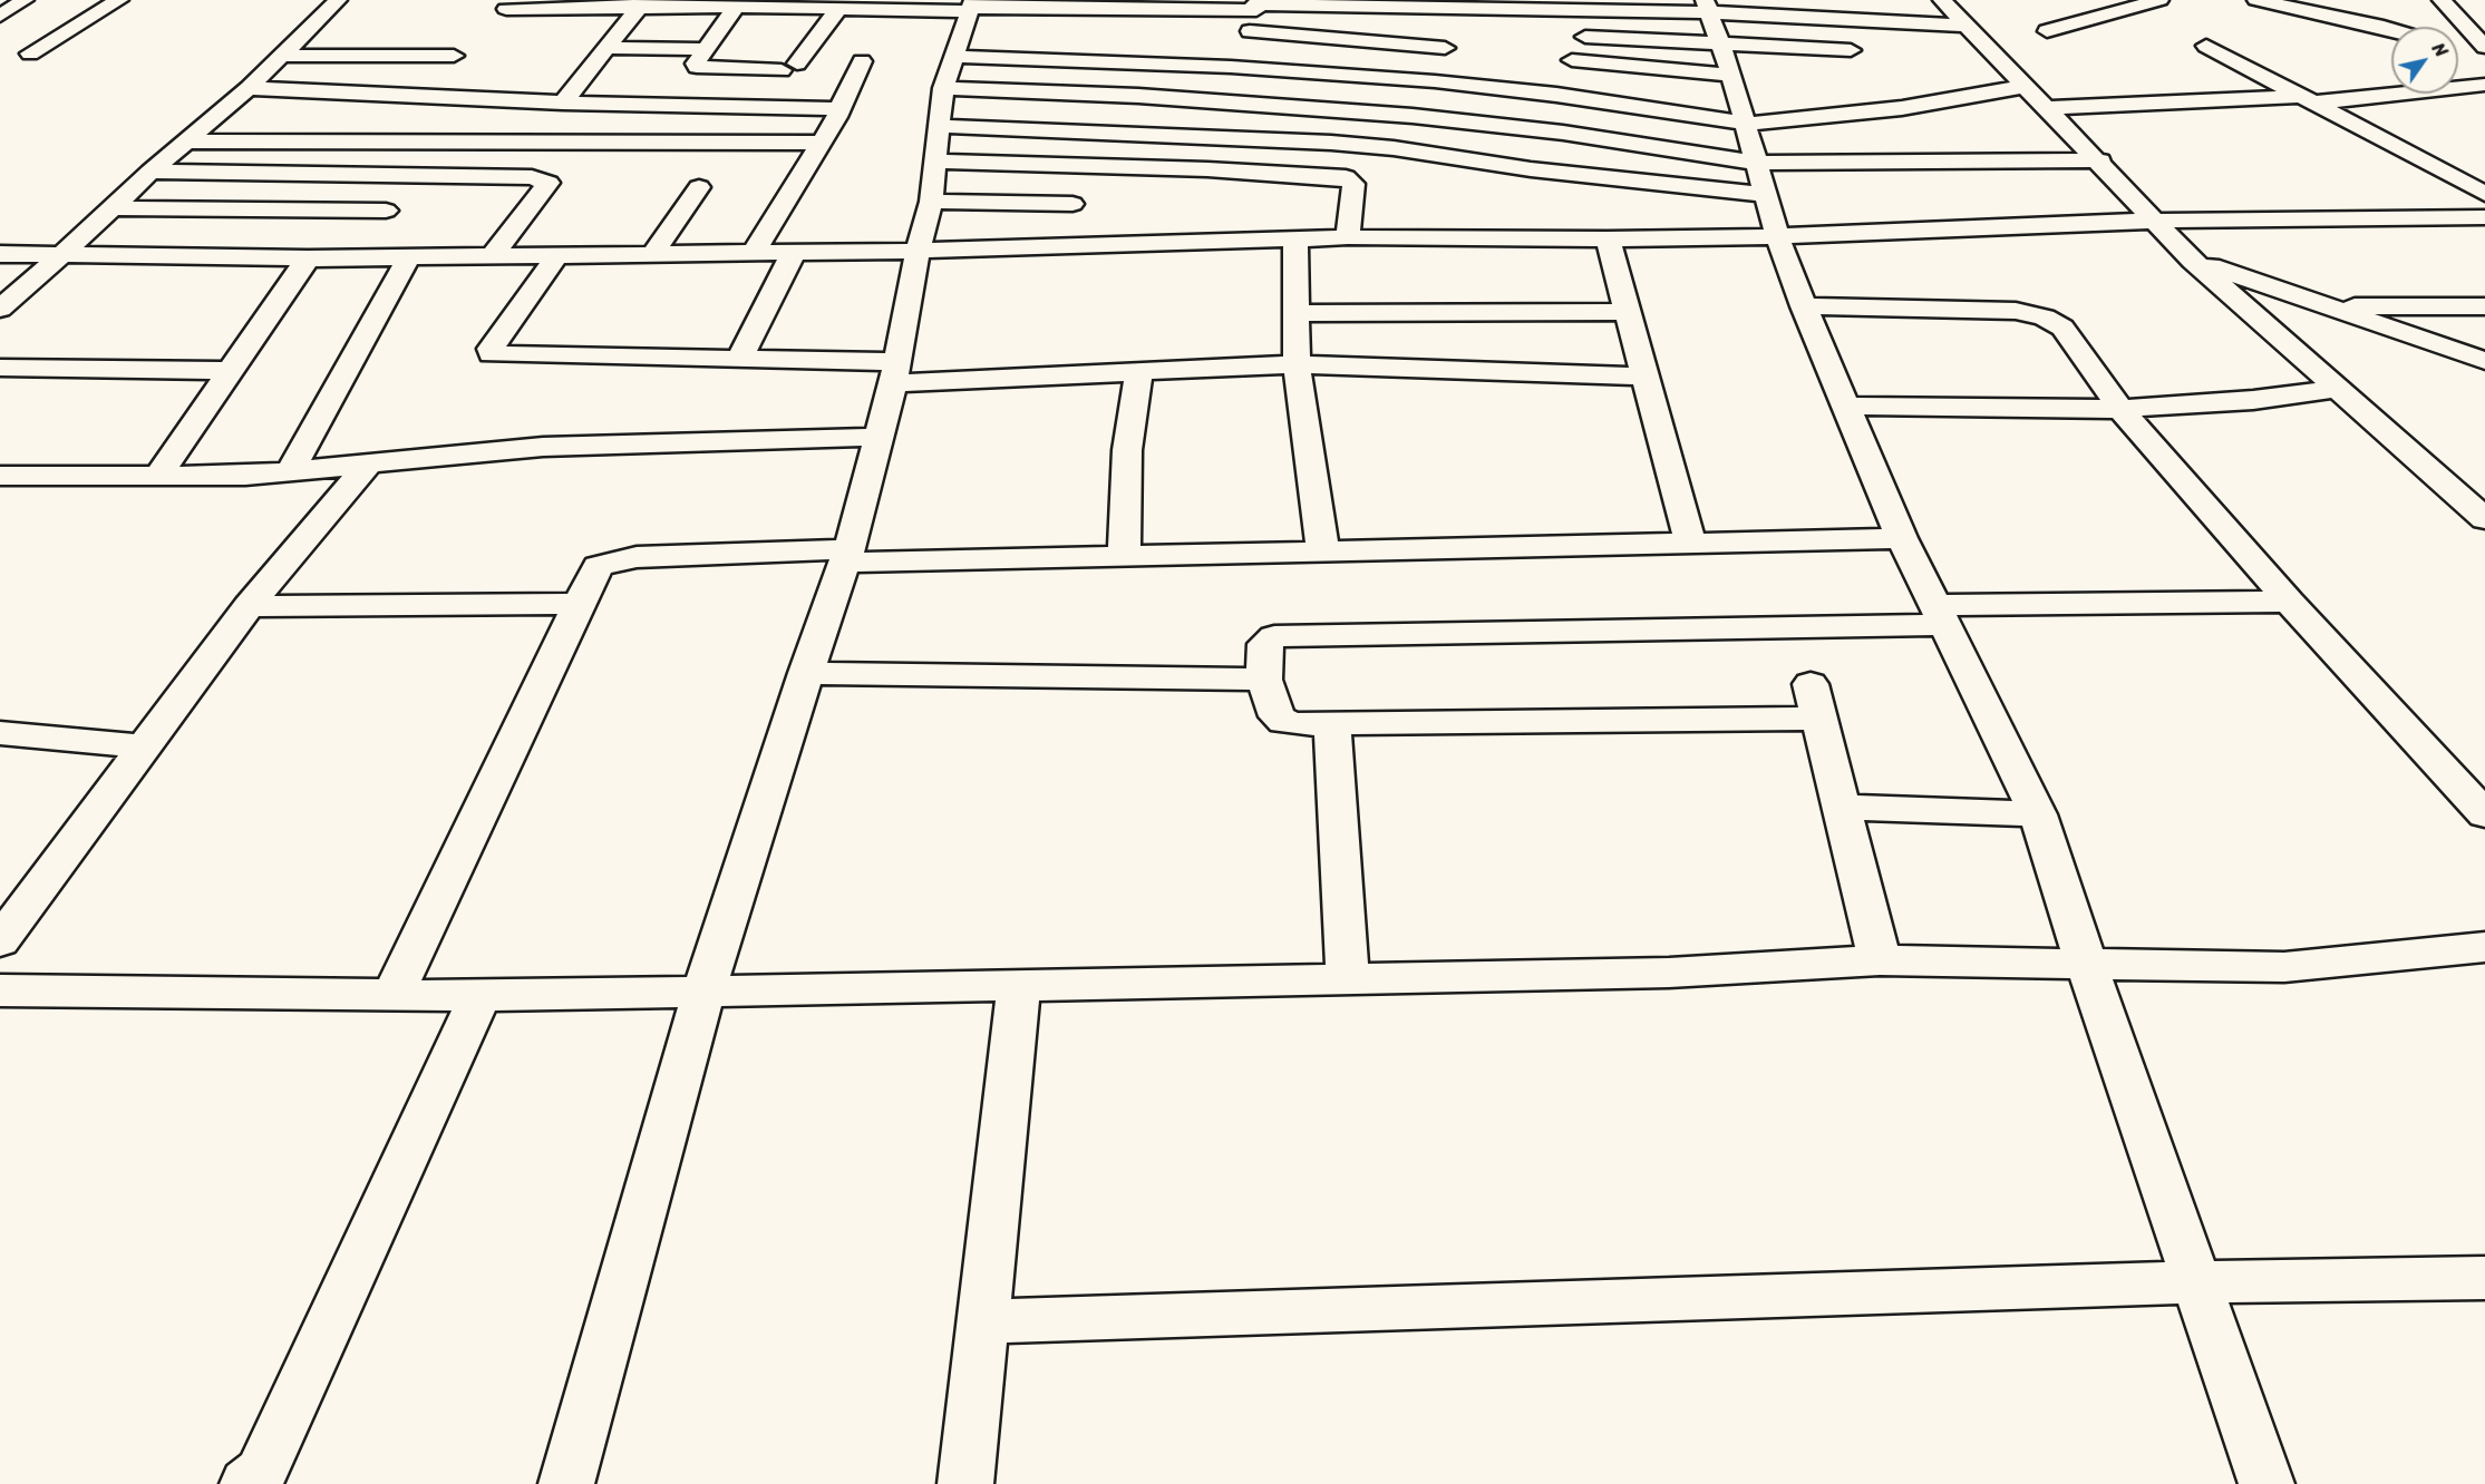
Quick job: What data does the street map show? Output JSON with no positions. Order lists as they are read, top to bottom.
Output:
{
  "north": "top right"
}
